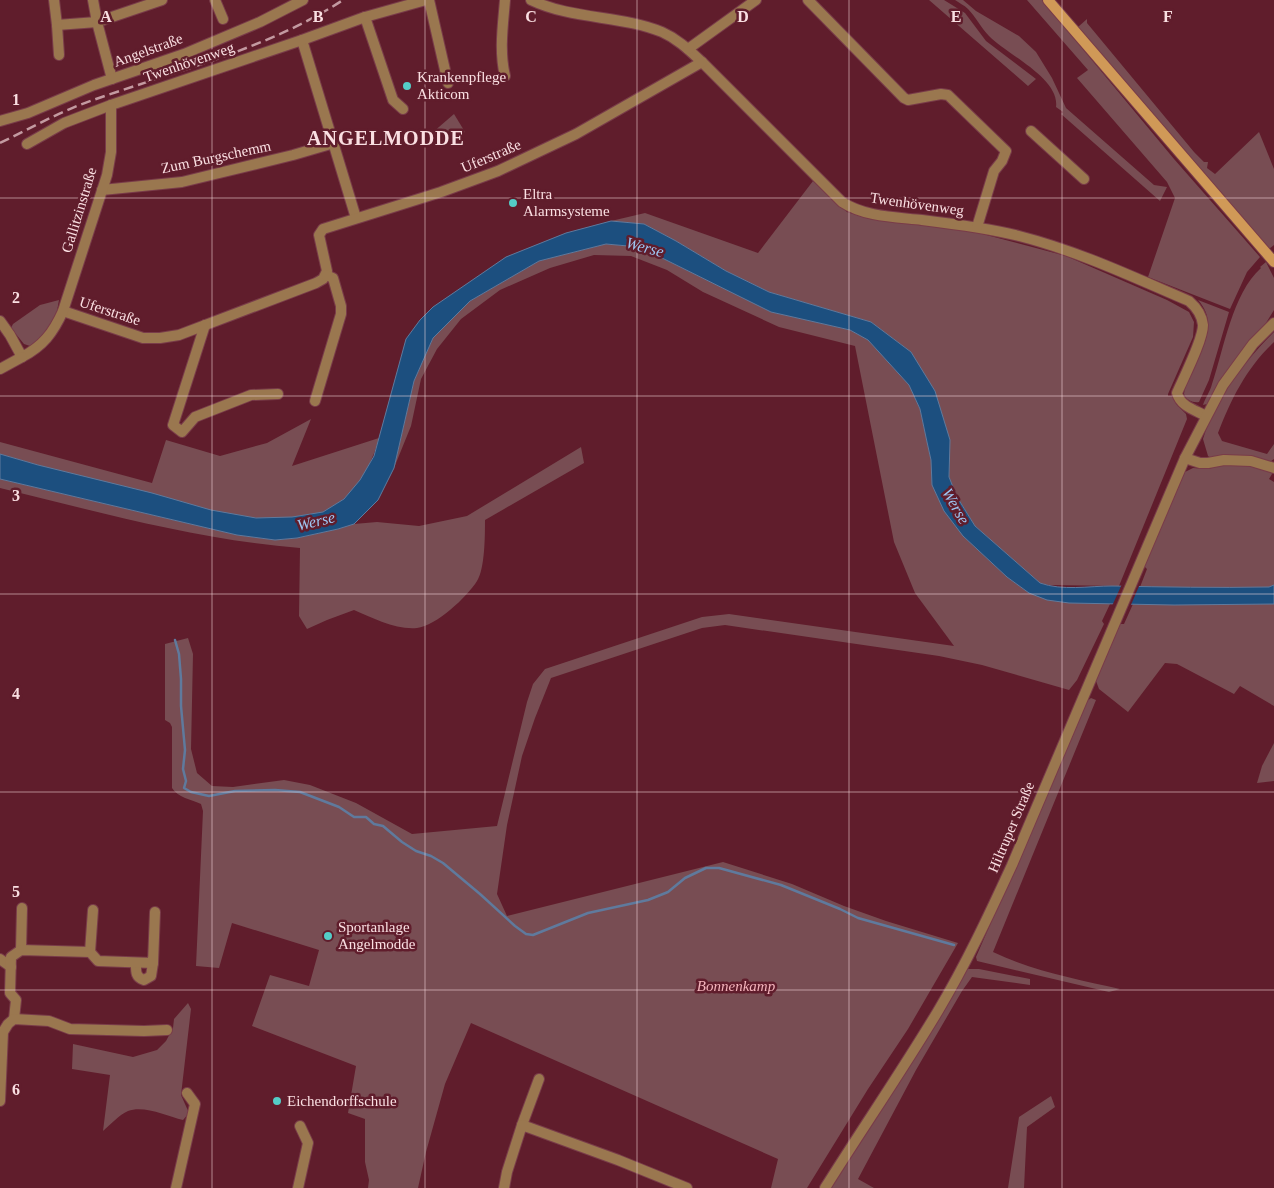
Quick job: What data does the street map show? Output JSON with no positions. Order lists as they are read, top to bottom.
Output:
{
  "streets": {
    "street": [
      "Angelstraße",
      "Twenhövenweg",
      "Uferstraße",
      "Zum Burgschemm",
      "Gallitzinstraße",
      "Hiltruper Straße"
    ]
  },
  "crossings": [
    ["Twenhövenweg", "Uferstraße"],
    ["Twenhövenweg", "Gallitzinstraße"],
    ["Twenhövenweg", "Hiltruper Straße"],
    ["Uferstraße", "Gallitzinstraße"],
    ["Zum Burgschemm", "Gallitzinstraße"]
  ],
  "districts": ["ANGELMODDE"],
  "water": ["Werse"],
  "parks": ["Bonnenkamp"],
  "places": [
    "Krankenpflege Akticom",
    "Eltra Alarmsysteme",
    "Sportanlage Angelmodde",
    "Eichendorffschule"
  ],
  "grid": {
    "columns": [
      "A",
      "B",
      "C",
      "D",
      "E",
      "F"
    ],
    "rows": [
      "1",
      "2",
      "3",
      "4",
      "5",
      "6"
    ]
  }
}
